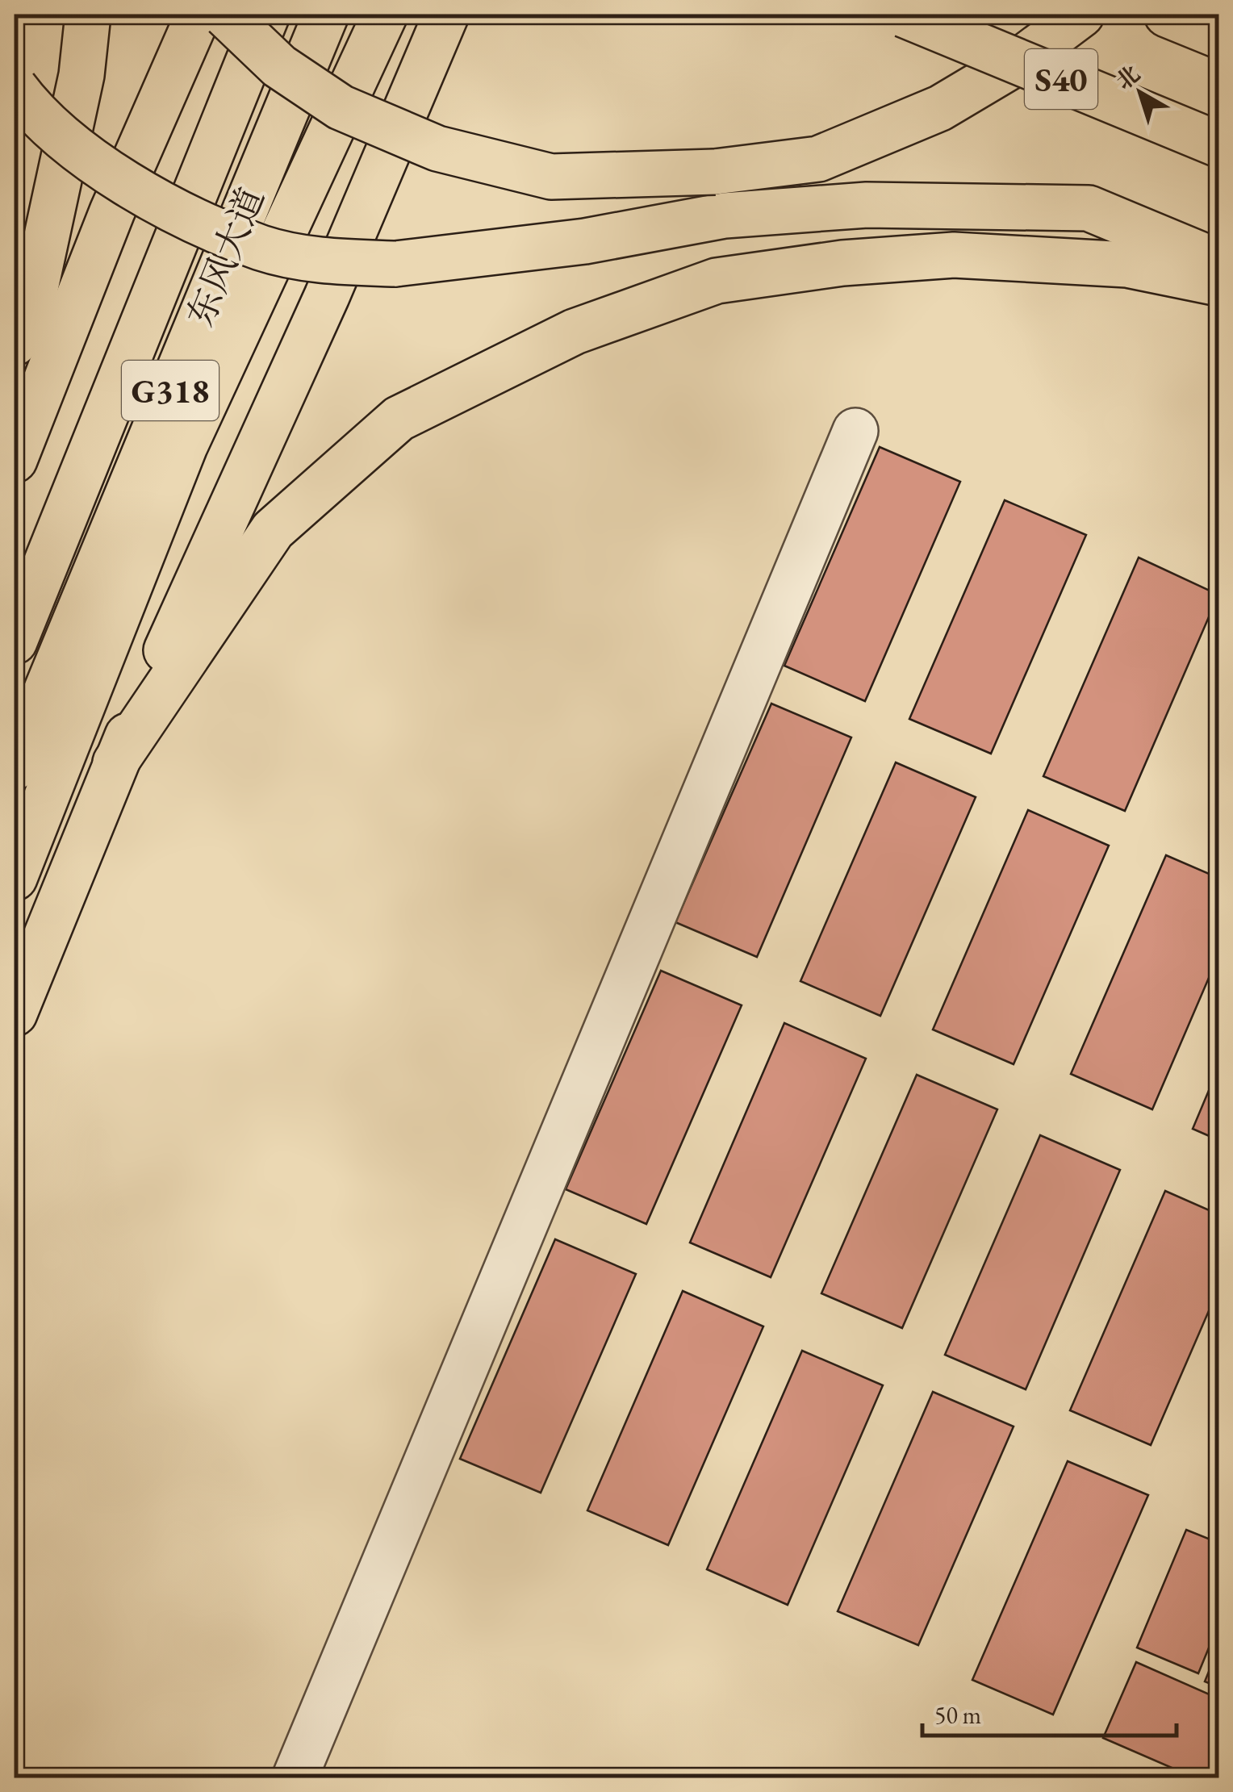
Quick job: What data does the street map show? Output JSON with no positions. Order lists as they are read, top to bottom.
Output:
{
  "streets": {
    "main road": ["S40", "东风大道", "G318"]
  },
  "scale_bar": "50 m",
  "north": "top left"
}
